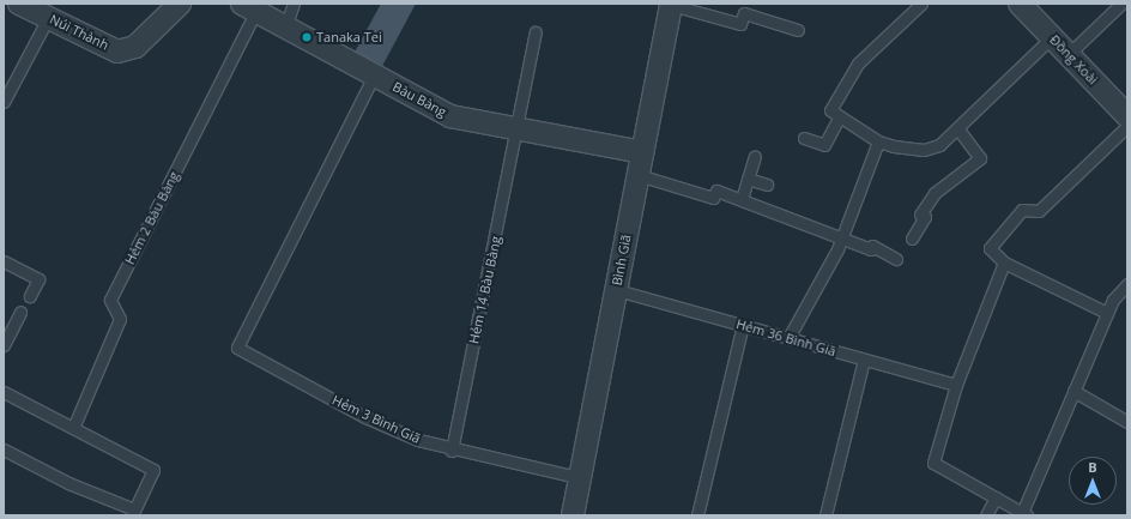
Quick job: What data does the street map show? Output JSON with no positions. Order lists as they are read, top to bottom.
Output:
{
  "streets": {
    "street": [
      "Núi Thành",
      "Đồng Xoài",
      "Bàu Bàng",
      "Bình Giã"
    ],
    "lane": [
      "Hẻm 2 Bàu Bàng",
      "Hẻm 14 Bàu Bàng",
      "Hẻm 36 Bình Giã",
      "Hẻm 3 Bình Giã"
    ]
  },
  "crossings": [
    ["Bàu Bàng", "Hẻm 2 Bàu Bàng"],
    ["Bàu Bàng", "Bình Giã"],
    ["Bàu Bàng", "Hẻm 14 Bàu Bàng"],
    ["Bàu Bàng", "Hẻm 3 Bình Giã"],
    ["Bình Giã", "Hẻm 36 Bình Giã"],
    ["Bình Giã", "Hẻm 3 Bình Giã"],
    ["Hẻm 14 Bàu Bàng", "Hẻm 3 Bình Giã"]
  ],
  "places": ["Tanaka Tei"],
  "north": "top"
}
